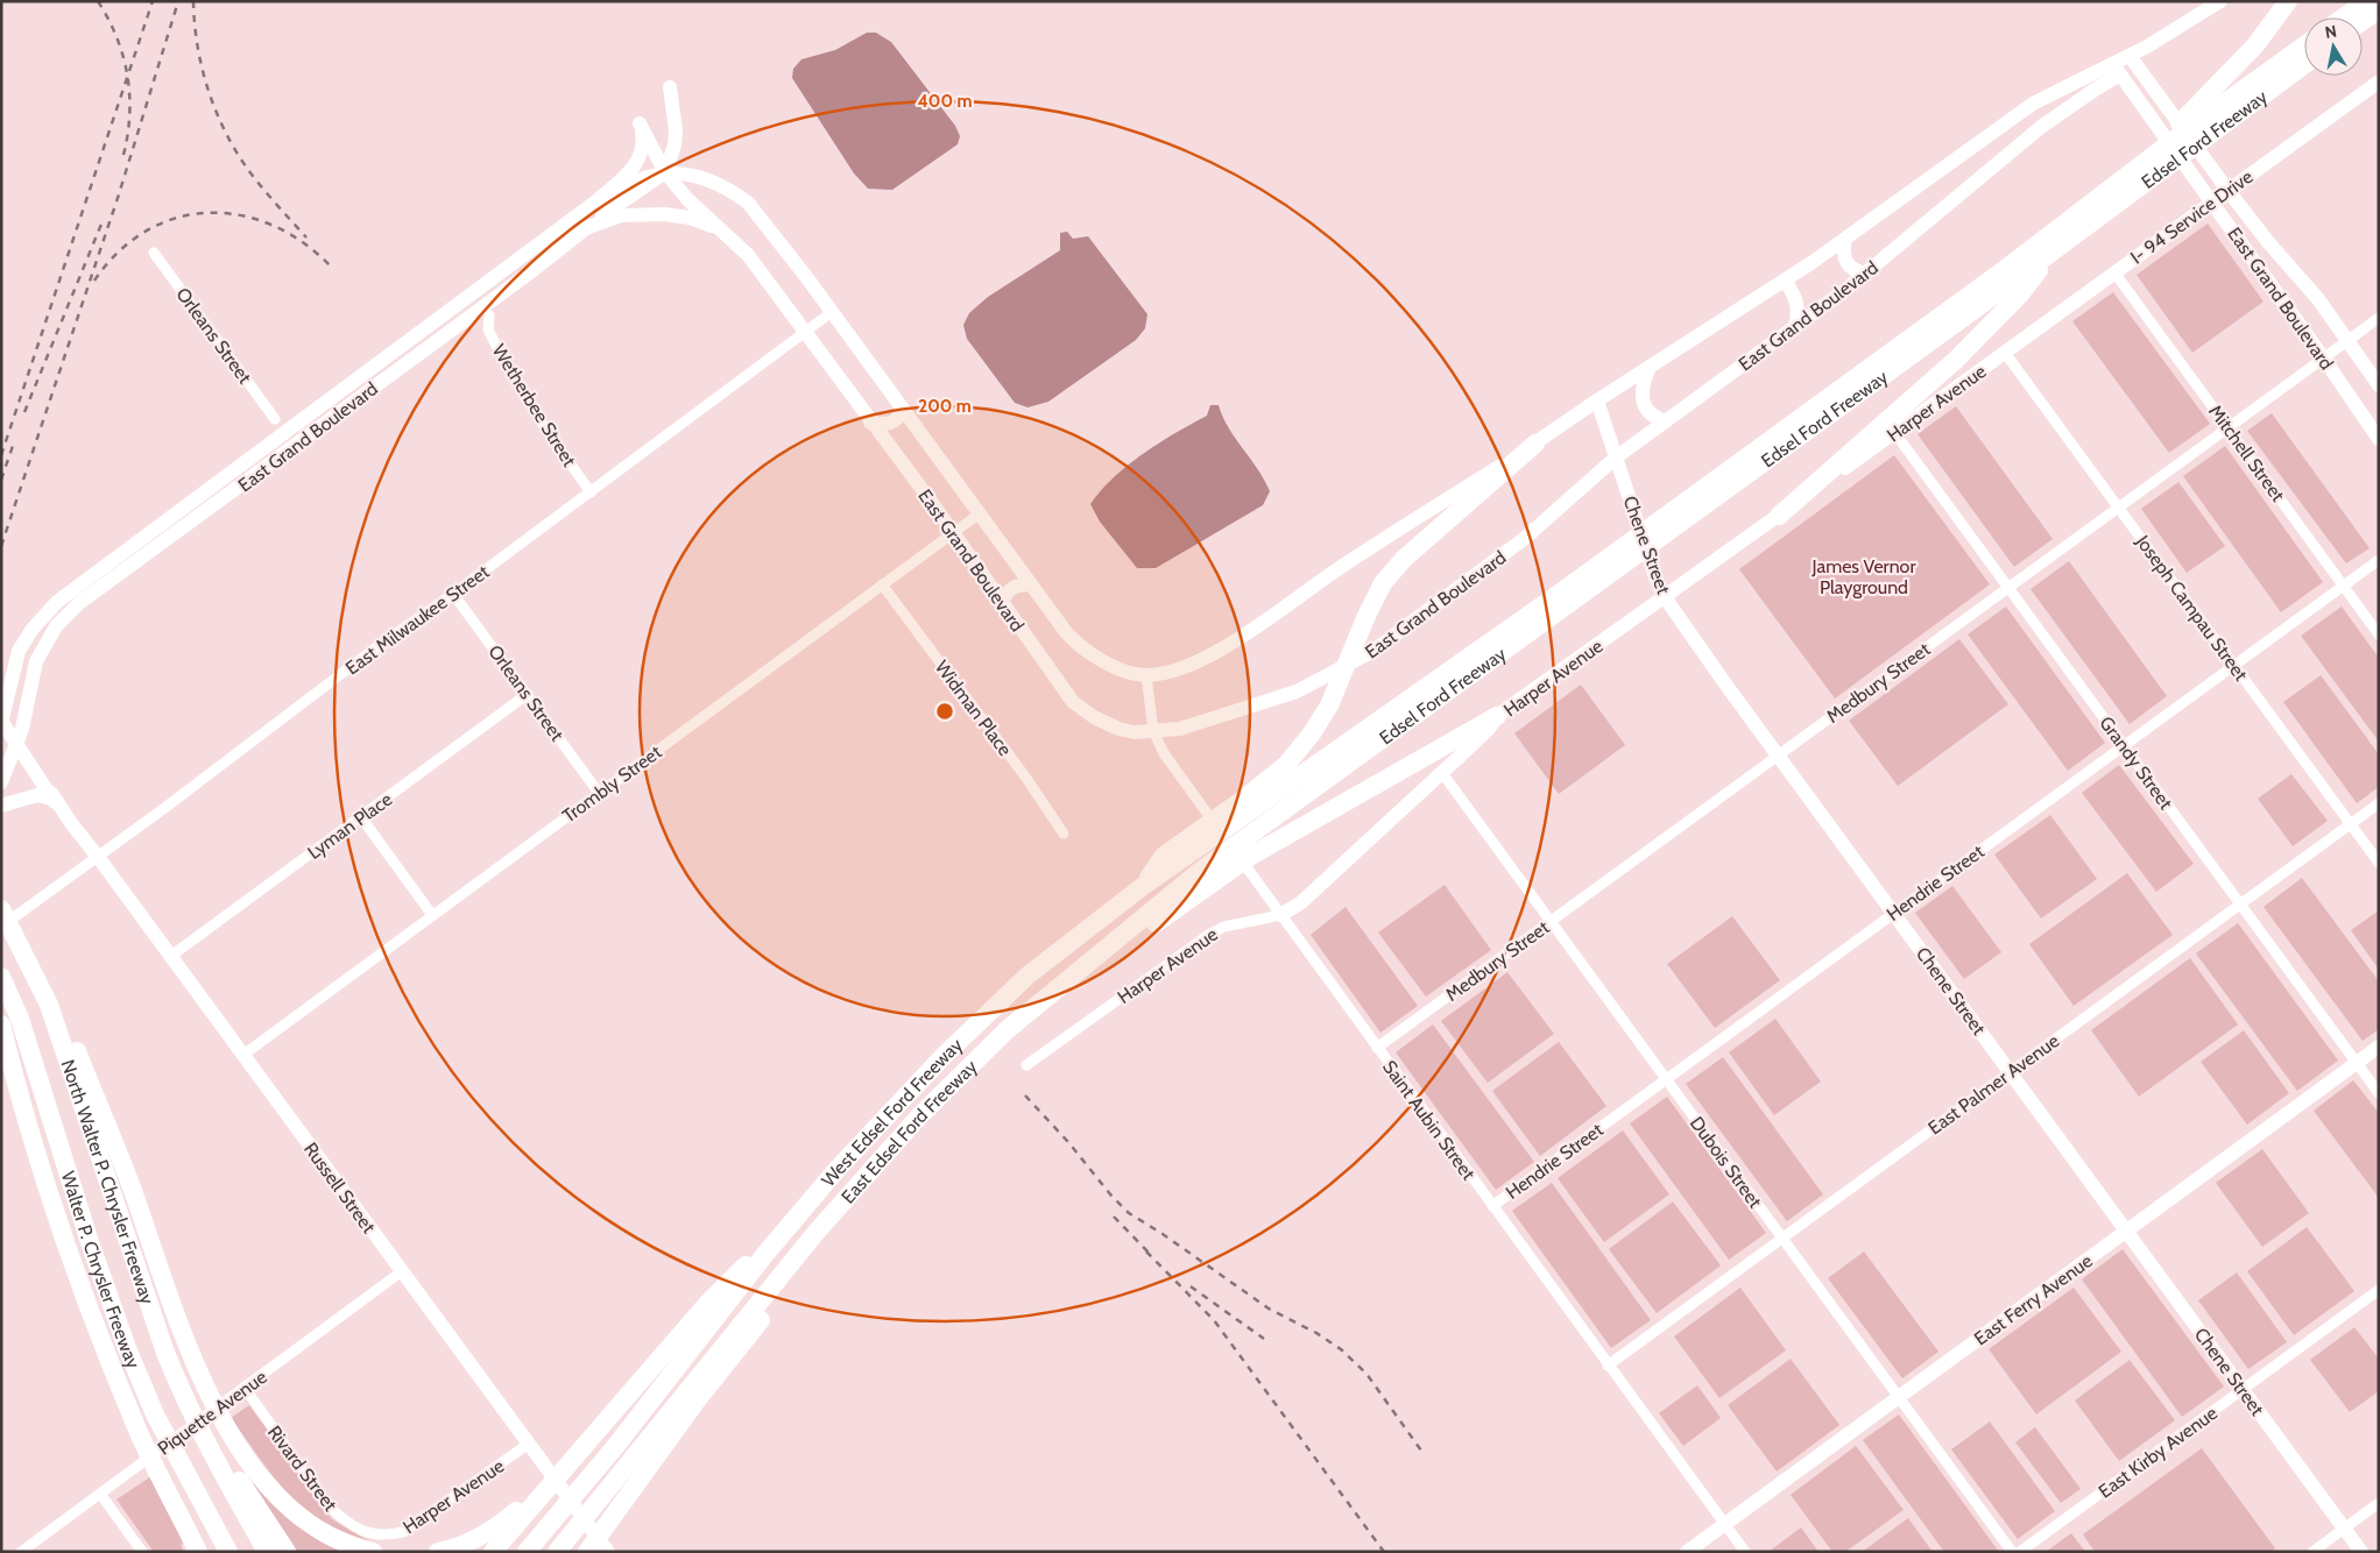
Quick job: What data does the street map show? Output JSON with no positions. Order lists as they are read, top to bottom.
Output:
{
  "streets": {
    "highway": [
      "Edsel Ford Freeway",
      "West Edsel Ford Freeway",
      "East Edsel Ford Freeway",
      "North Walter P. Chrysler Freeway",
      "Walter P. Chrysler Freeway"
    ],
    "main road": [
      "I- 94 Service Drive",
      "East Grand Boulevard",
      "Harper Avenue",
      "Chene Street",
      "Russell Street",
      "East Ferry Avenue"
    ],
    "street": [
      "Orleans Street",
      "Wetherbee Street",
      "Mitchell Street",
      "Joseph Campau Street",
      "East Milwaukee Street",
      "Medbury Street",
      "Widman Place",
      "Grandy Street",
      "Trombly Street",
      "Lyman Place",
      "Hendrie Street",
      "East Palmer Avenue",
      "Saint Aubin Street",
      "Dubois Street",
      "Piquette Avenue",
      "East Kirby Avenue",
      "Rivard Street"
    ]
  },
  "crossings": [
    ["Edsel Ford Freeway", "West Edsel Ford Freeway"],
    ["Edsel Ford Freeway", "East Edsel Ford Freeway"],
    ["I- 94 Service Drive", "East Grand Boulevard"],
    ["I- 94 Service Drive", "Harper Avenue"],
    ["I- 94 Service Drive", "Mitchell Street"],
    ["I- 94 Service Drive", "Joseph Campau Street"],
    ["East Grand Boulevard", "Chene Street"],
    ["East Grand Boulevard", "East Milwaukee Street"],
    ["East Grand Boulevard", "Medbury Street"],
    ["East Grand Boulevard", "Trombly Street"],
    ["East Grand Boulevard", "Saint Aubin Street"],
    ["East Grand Boulevard", "Russell Street"],
    ["Orleans Street", "East Milwaukee Street"],
    ["Orleans Street", "Trombly Street"],
    ["Orleans Street", "Lyman Place"],
    ["Harper Avenue", "Chene Street"],
    ["Harper Avenue", "Joseph Campau Street"],
    ["Harper Avenue", "Grandy Street"],
    ["Harper Avenue", "Saint Aubin Street"],
    ["Harper Avenue", "Dubois Street"],
    ["Harper Avenue", "Russell Street"],
    ["Harper Avenue", "Rivard Street"],
    ["Wetherbee Street", "East Milwaukee Street"],
    ["Mitchell Street", "Medbury Street"],
    ["Mitchell Street", "Hendrie Street"],
    ["Chene Street", "Medbury Street"],
    ["Chene Street", "Hendrie Street"],
    ["Chene Street", "East Palmer Avenue"],
    ["Chene Street", "East Ferry Avenue"],
    ["Chene Street", "East Kirby Avenue"],
    ["Joseph Campau Street", "Medbury Street"],
    ["Joseph Campau Street", "Hendrie Street"],
    ["Joseph Campau Street", "East Palmer Avenue"],
    ["East Milwaukee Street", "Russell Street"],
    ["Medbury Street", "Grandy Street"],
    ["Medbury Street", "Saint Aubin Street"],
    ["Medbury Street", "Dubois Street"],
    ["Widman Place", "Trombly Street"],
    ["Grandy Street", "Hendrie Street"],
    ["Grandy Street", "East Palmer Avenue"],
    ["Grandy Street", "East Ferry Avenue"],
    ["Trombly Street", "Russell Street"],
    ["Lyman Place", "Russell Street"],
    ["Hendrie Street", "Saint Aubin Street"],
    ["Hendrie Street", "Dubois Street"],
    ["East Palmer Avenue", "Saint Aubin Street"],
    ["East Palmer Avenue", "Dubois Street"],
    ["Saint Aubin Street", "East Ferry Avenue"],
    ["Dubois Street", "East Ferry Avenue"],
    ["Russell Street", "Piquette Avenue"],
    ["Piquette Avenue", "Rivard Street"]
  ],
  "parks": ["James Vernor Playground"],
  "north": "top",
  "rings": ["400 m", "200 m"]
}
